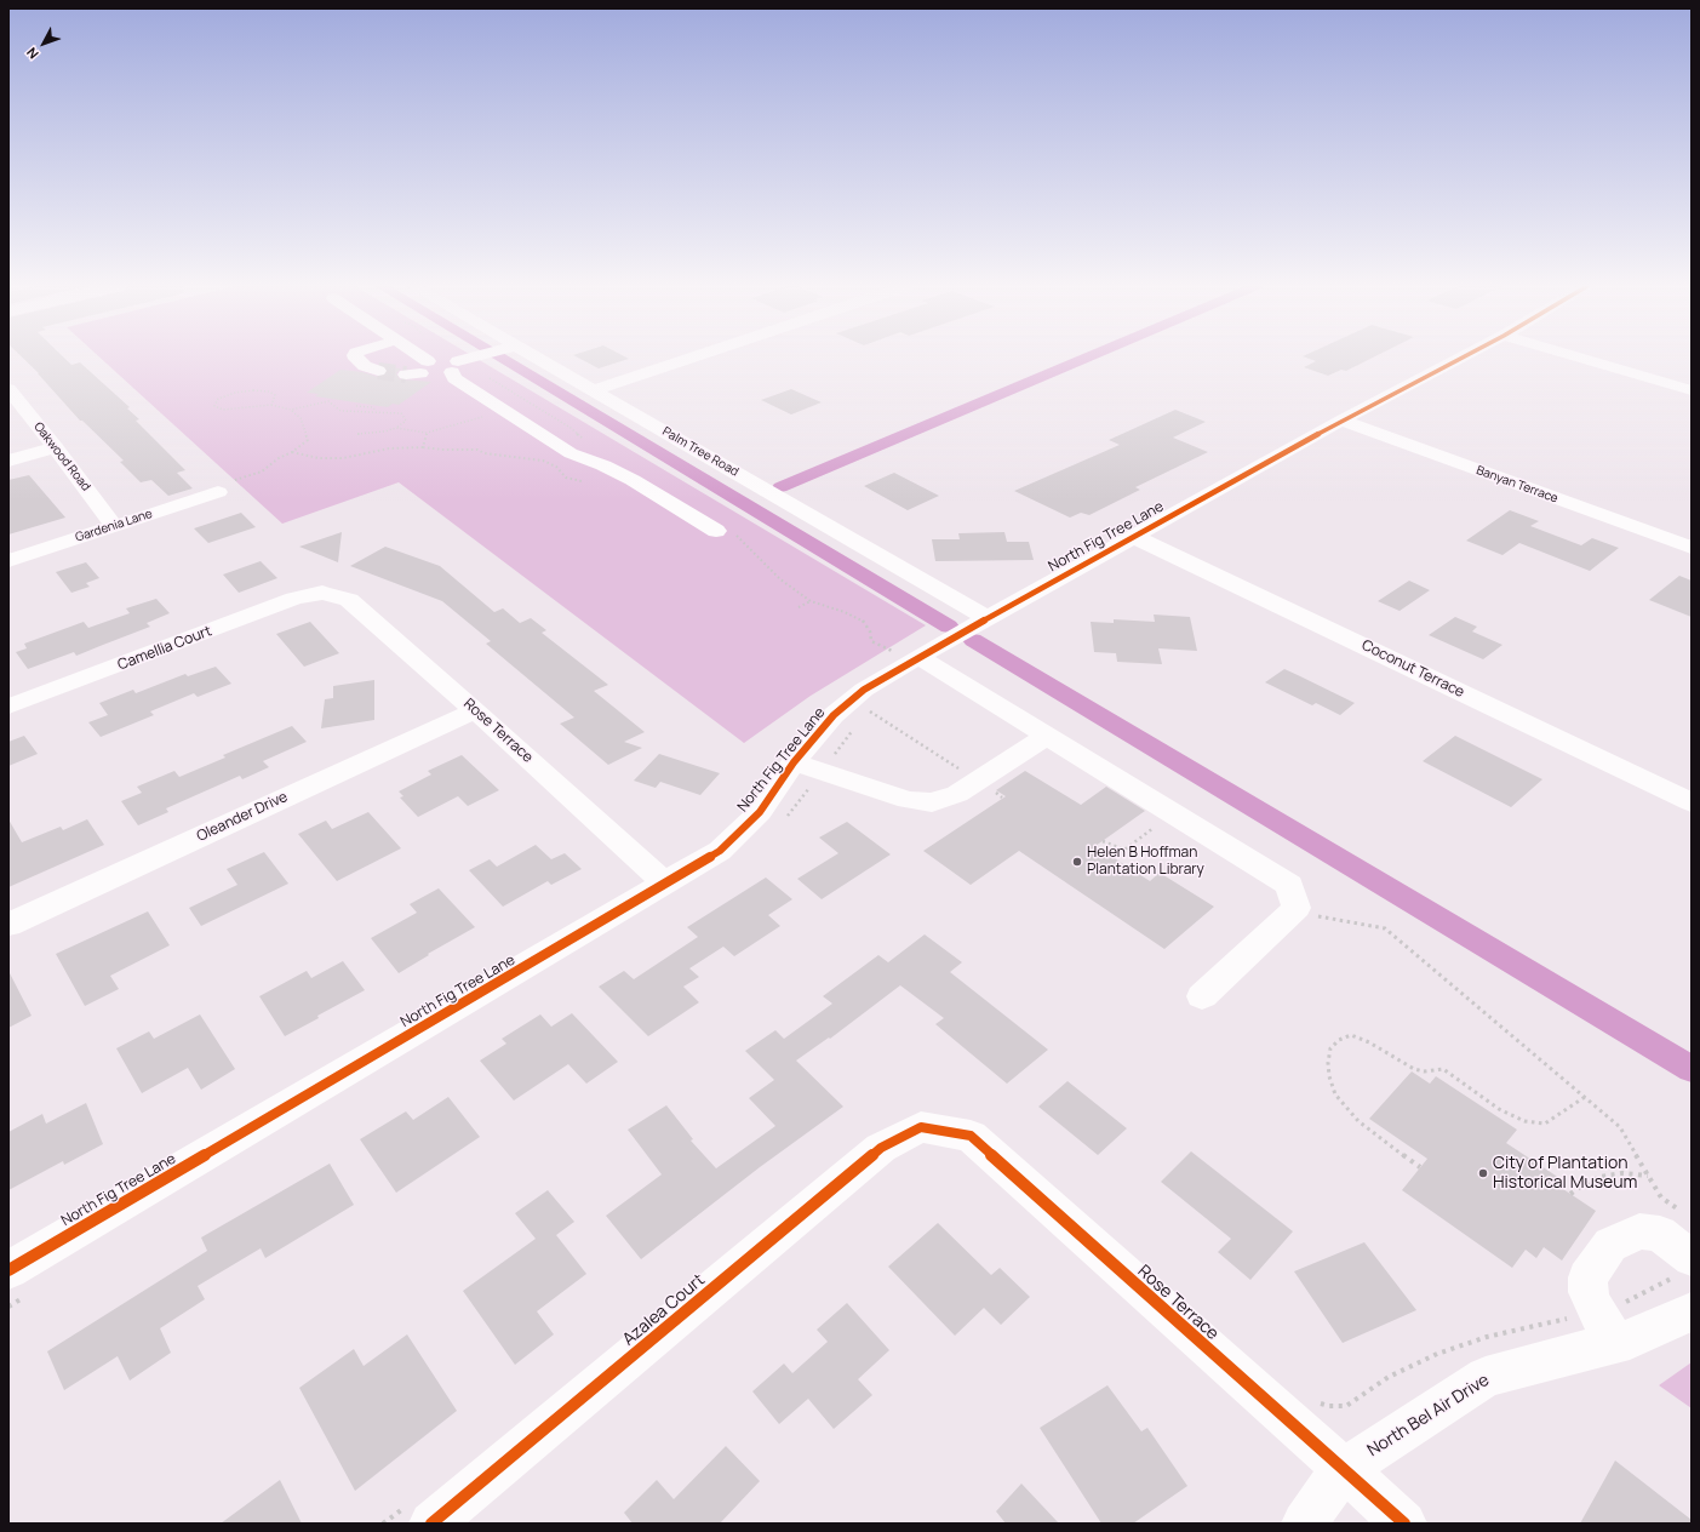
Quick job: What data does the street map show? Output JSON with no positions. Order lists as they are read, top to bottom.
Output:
{
  "streets": {
    "street": [
      "Palm Tree Road",
      "Oakwood Road",
      "Banyan Terrace",
      "Gardenia Lane",
      "North Fig Tree Lane",
      "Camellia Court",
      "Coconut Terrace",
      "Rose Terrace",
      "Oleander Drive",
      "Azalea Court",
      "North Bel Air Drive"
    ]
  },
  "crossings": [
    ["Palm Tree Road", "North Fig Tree Lane"],
    ["Oakwood Road", "Gardenia Lane"],
    ["Banyan Terrace", "North Fig Tree Lane"],
    ["North Fig Tree Lane", "Coconut Terrace"],
    ["North Fig Tree Lane", "Rose Terrace"],
    ["Camellia Court", "Rose Terrace"],
    ["Rose Terrace", "Oleander Drive"],
    ["Rose Terrace", "Azalea Court"],
    ["Rose Terrace", "North Bel Air Drive"]
  ],
  "places": ["Helen B Hoffman Plantation Library", "City of Plantation Historical Museum"],
  "north": "bottom left"
}
